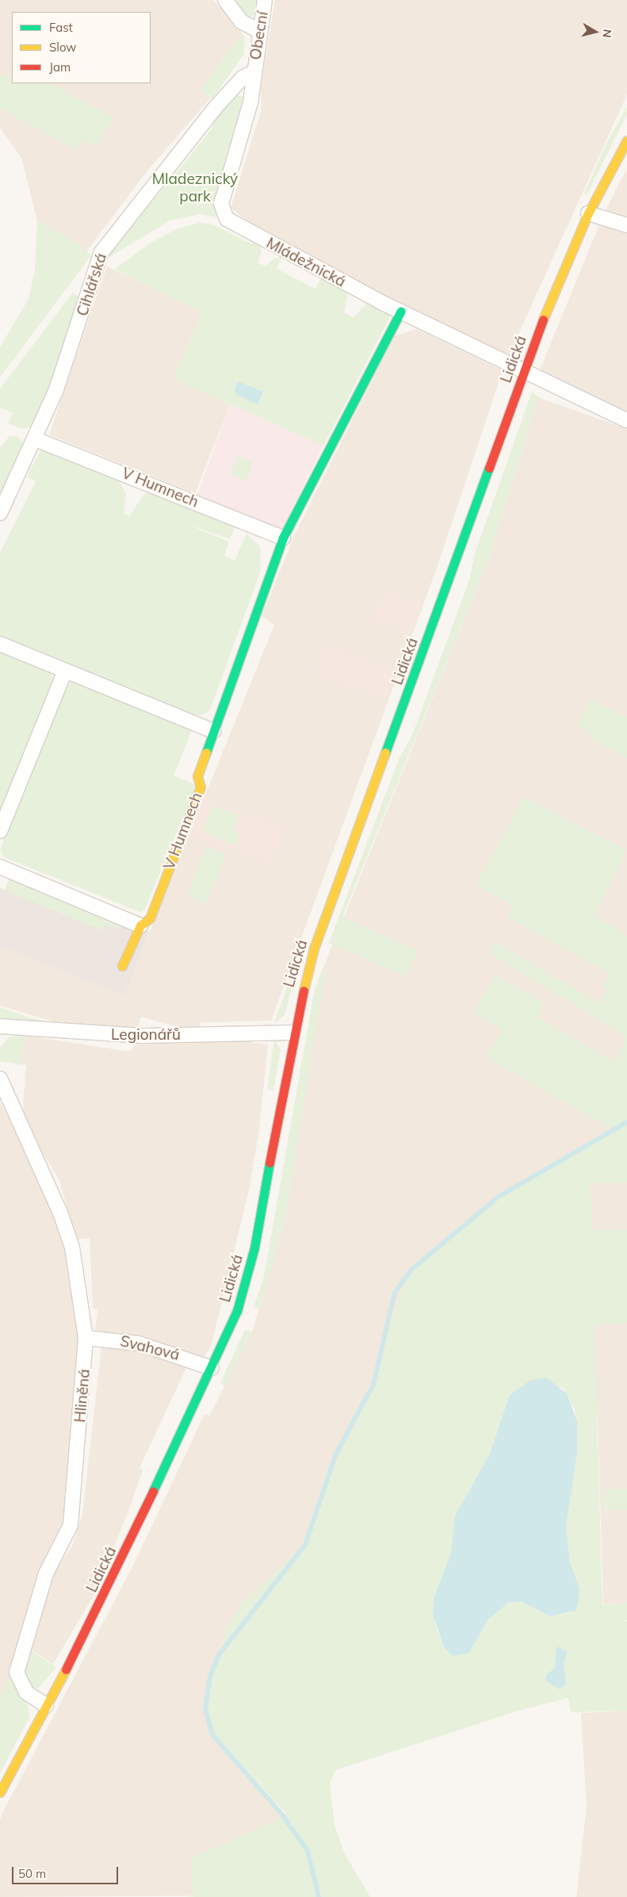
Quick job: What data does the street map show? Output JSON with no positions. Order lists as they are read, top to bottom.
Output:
{
  "streets": {
    "main road": ["Lidická", "V Humnech"],
    "street": [
      "Obecní",
      "Mládežnická",
      "Cihlářská",
      "Legionářů",
      "Svahová",
      "Hliněná"
    ]
  },
  "crossings": [
    ["Obecní", "Mládežnická"],
    ["Obecní", "Cihlářská"],
    ["Mládežnická", "Cihlářská"],
    ["Mládežnická", "Lidická"],
    ["Mládežnická", "V Humnech"],
    ["Cihlářská", "V Humnech"],
    ["Lidická", "Legionářů"],
    ["Lidická", "Svahová"],
    ["Lidická", "Hliněná"],
    ["Svahová", "Hliněná"]
  ],
  "parks": ["Mladeznický park"],
  "legend": ["Fast", "Slow", "Jam"],
  "scale_bar": "50 m",
  "north": "right"
}
